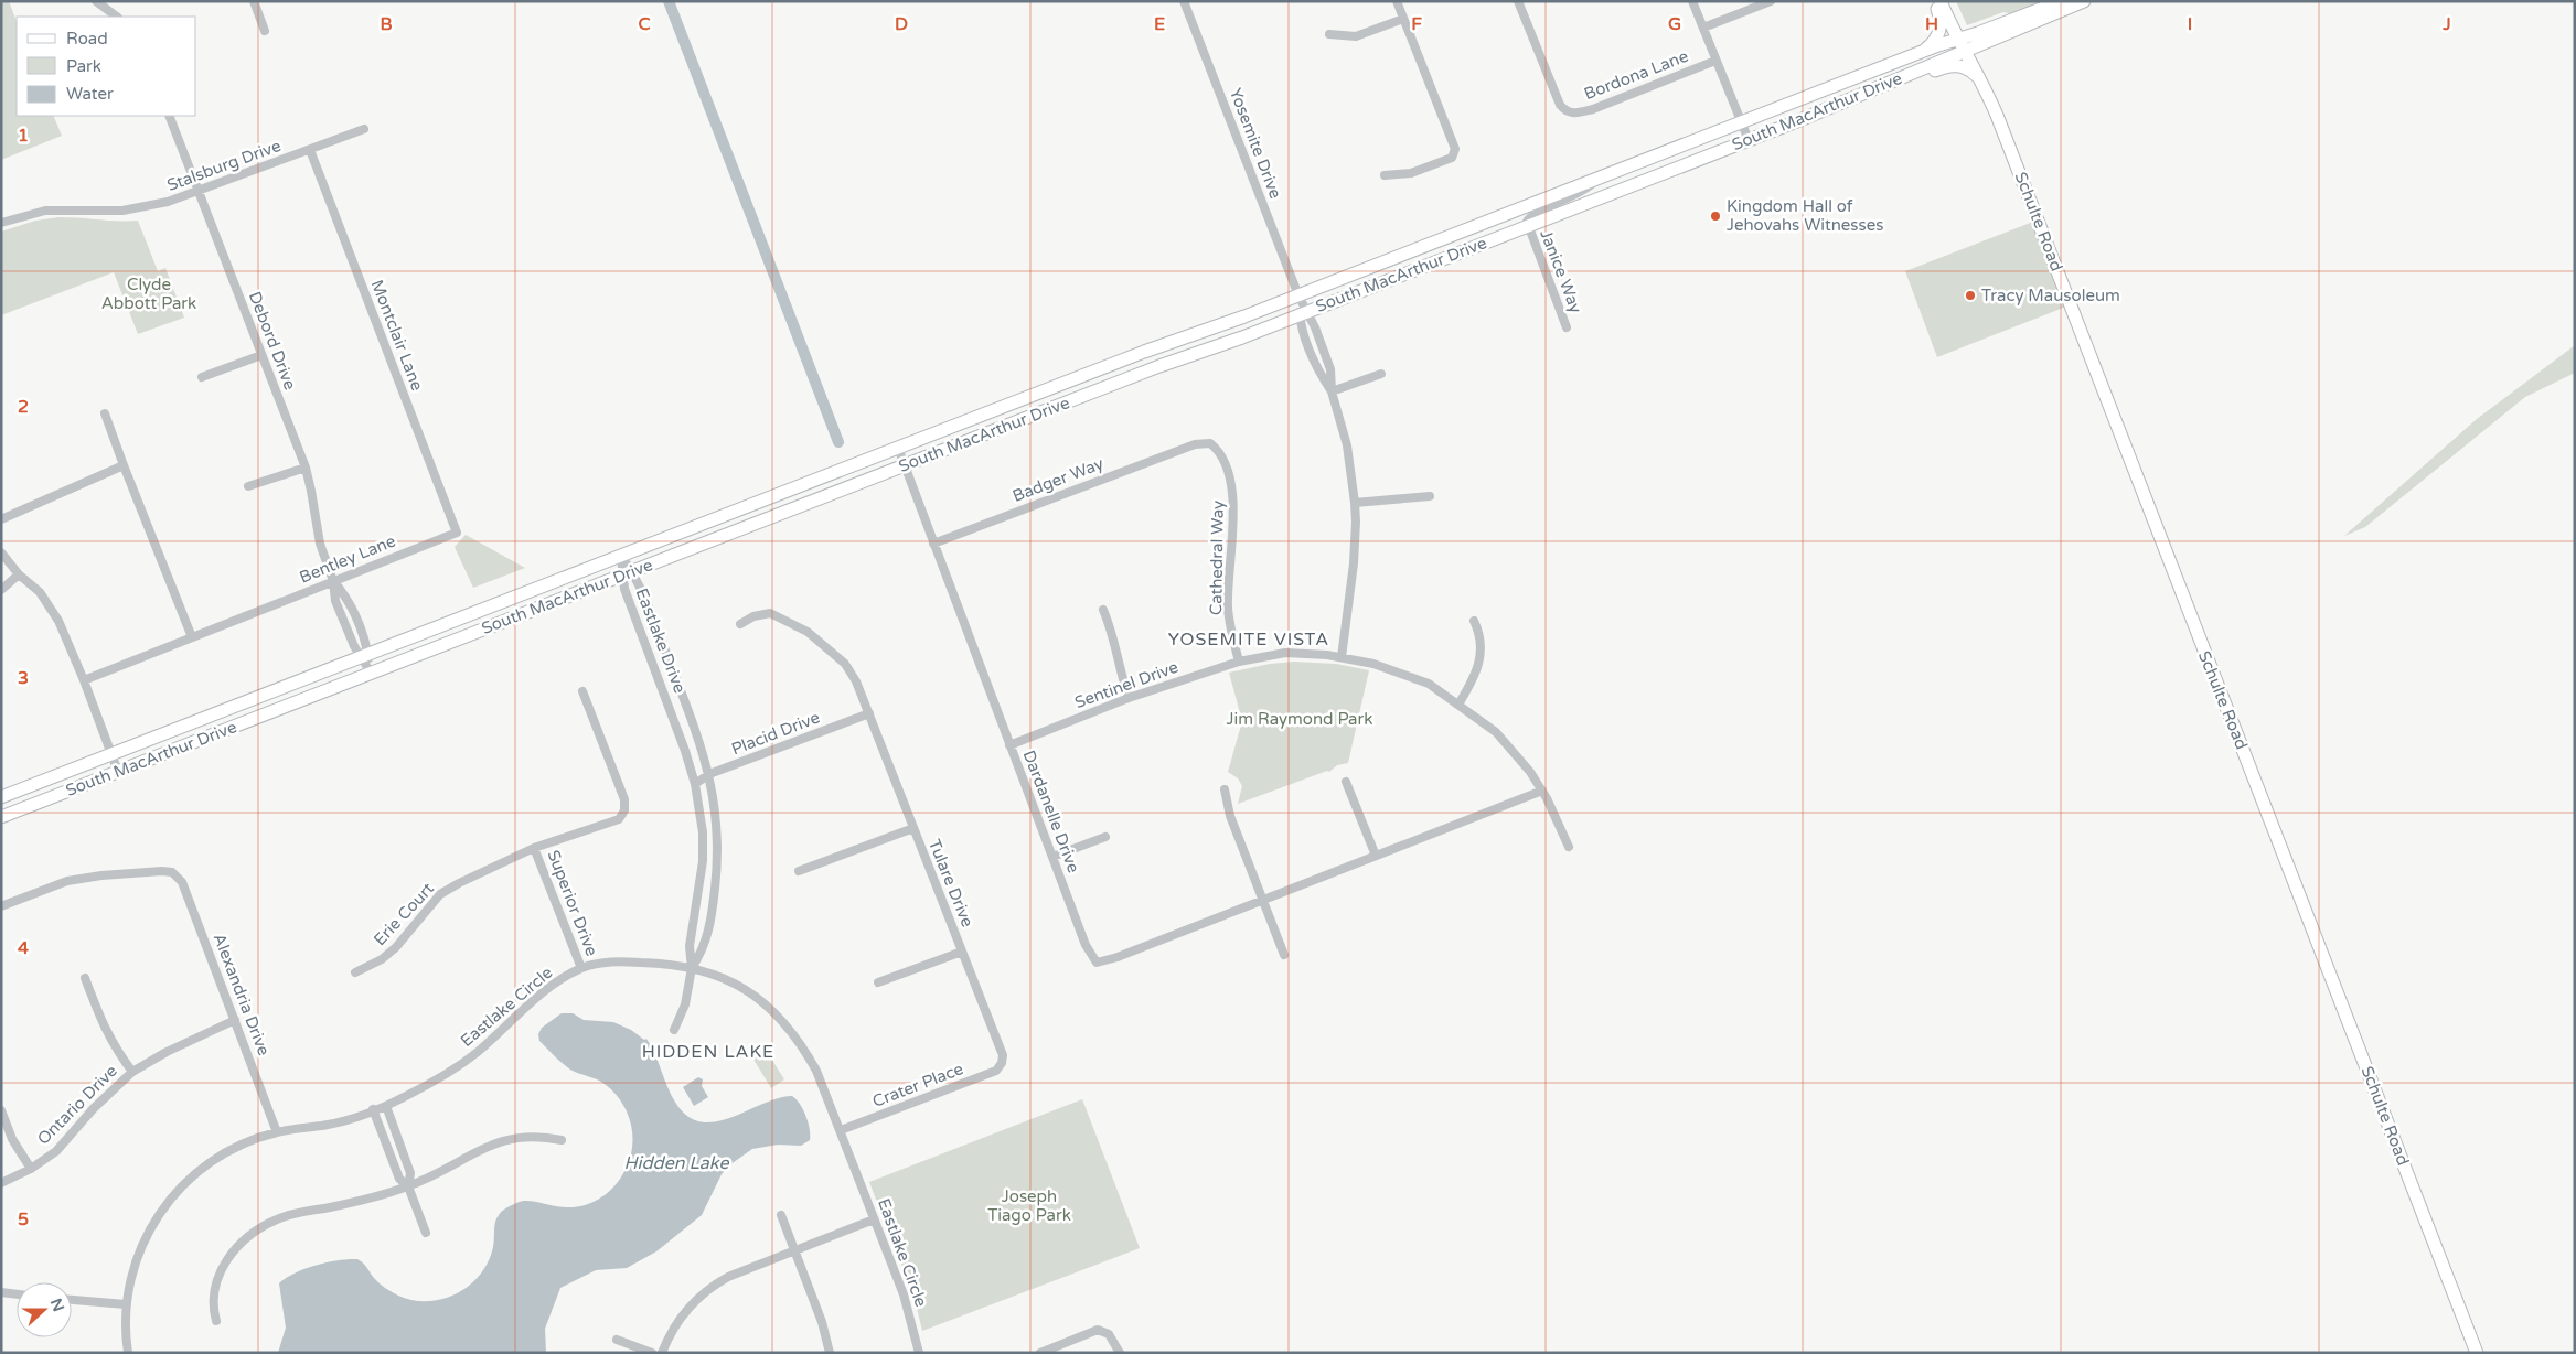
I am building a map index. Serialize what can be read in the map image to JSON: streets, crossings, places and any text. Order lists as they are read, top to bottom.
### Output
{
  "streets": {
    "main road": ["South MacArthur Drive", "Schulte Road"],
    "street": [
      "Bordona Lane",
      "Yosemite Drive",
      "Stalsburg Drive",
      "Janice Way",
      "Montclair Lane",
      "Debord Drive",
      "Badger Way",
      "Cathedral Way",
      "Bentley Lane",
      "Eastlake Drive",
      "Sentinel Drive",
      "Placid Drive",
      "Dardanelle Drive",
      "Tulare Drive",
      "Superior Drive",
      "Erie Court",
      "Alexandria Drive",
      "Eastlake Circle",
      "Crater Place",
      "Ontario Drive"
    ]
  },
  "crossings": [
    ["South MacArthur Drive", "Yosemite Drive"],
    ["South MacArthur Drive", "Schulte Road"],
    ["South MacArthur Drive", "Janice Way"],
    ["South MacArthur Drive", "Debord Drive"],
    ["South MacArthur Drive", "Eastlake Drive"],
    ["South MacArthur Drive", "Dardanelle Drive"],
    ["Yosemite Drive", "Sentinel Drive"],
    ["Stalsburg Drive", "Montclair Lane"],
    ["Stalsburg Drive", "Debord Drive"],
    ["Montclair Lane", "Bentley Lane"],
    ["Debord Drive", "Bentley Lane"],
    ["Badger Way", "Cathedral Way"],
    ["Badger Way", "Dardanelle Drive"],
    ["Cathedral Way", "Sentinel Drive"],
    ["Eastlake Drive", "Placid Drive"],
    ["Eastlake Drive", "Eastlake Circle"],
    ["Sentinel Drive", "Dardanelle Drive"],
    ["Placid Drive", "Tulare Drive"],
    ["Tulare Drive", "Crater Place"],
    ["Superior Drive", "Erie Court"],
    ["Superior Drive", "Eastlake Circle"],
    ["Alexandria Drive", "Eastlake Circle"],
    ["Alexandria Drive", "Ontario Drive"],
    ["Eastlake Circle", "Crater Place"]
  ],
  "districts": ["YOSEMITE VISTA", "HIDDEN LAKE"],
  "water": ["Hidden Lake"],
  "parks": ["Clyde Abbott Park", "Jim Raymond Park", "Joseph Tiago Park"],
  "places": ["Kingdom Hall of Jehovahs Witnesses", "Tracy Mausoleum"],
  "legend": ["Road", "Park", "Water"],
  "north": "right",
  "grid": {
    "columns": [
      "B",
      "C",
      "D",
      "E",
      "F",
      "G",
      "H",
      "I",
      "J"
    ],
    "rows": [
      "1",
      "2",
      "3",
      "4",
      "5"
    ]
  }
}
